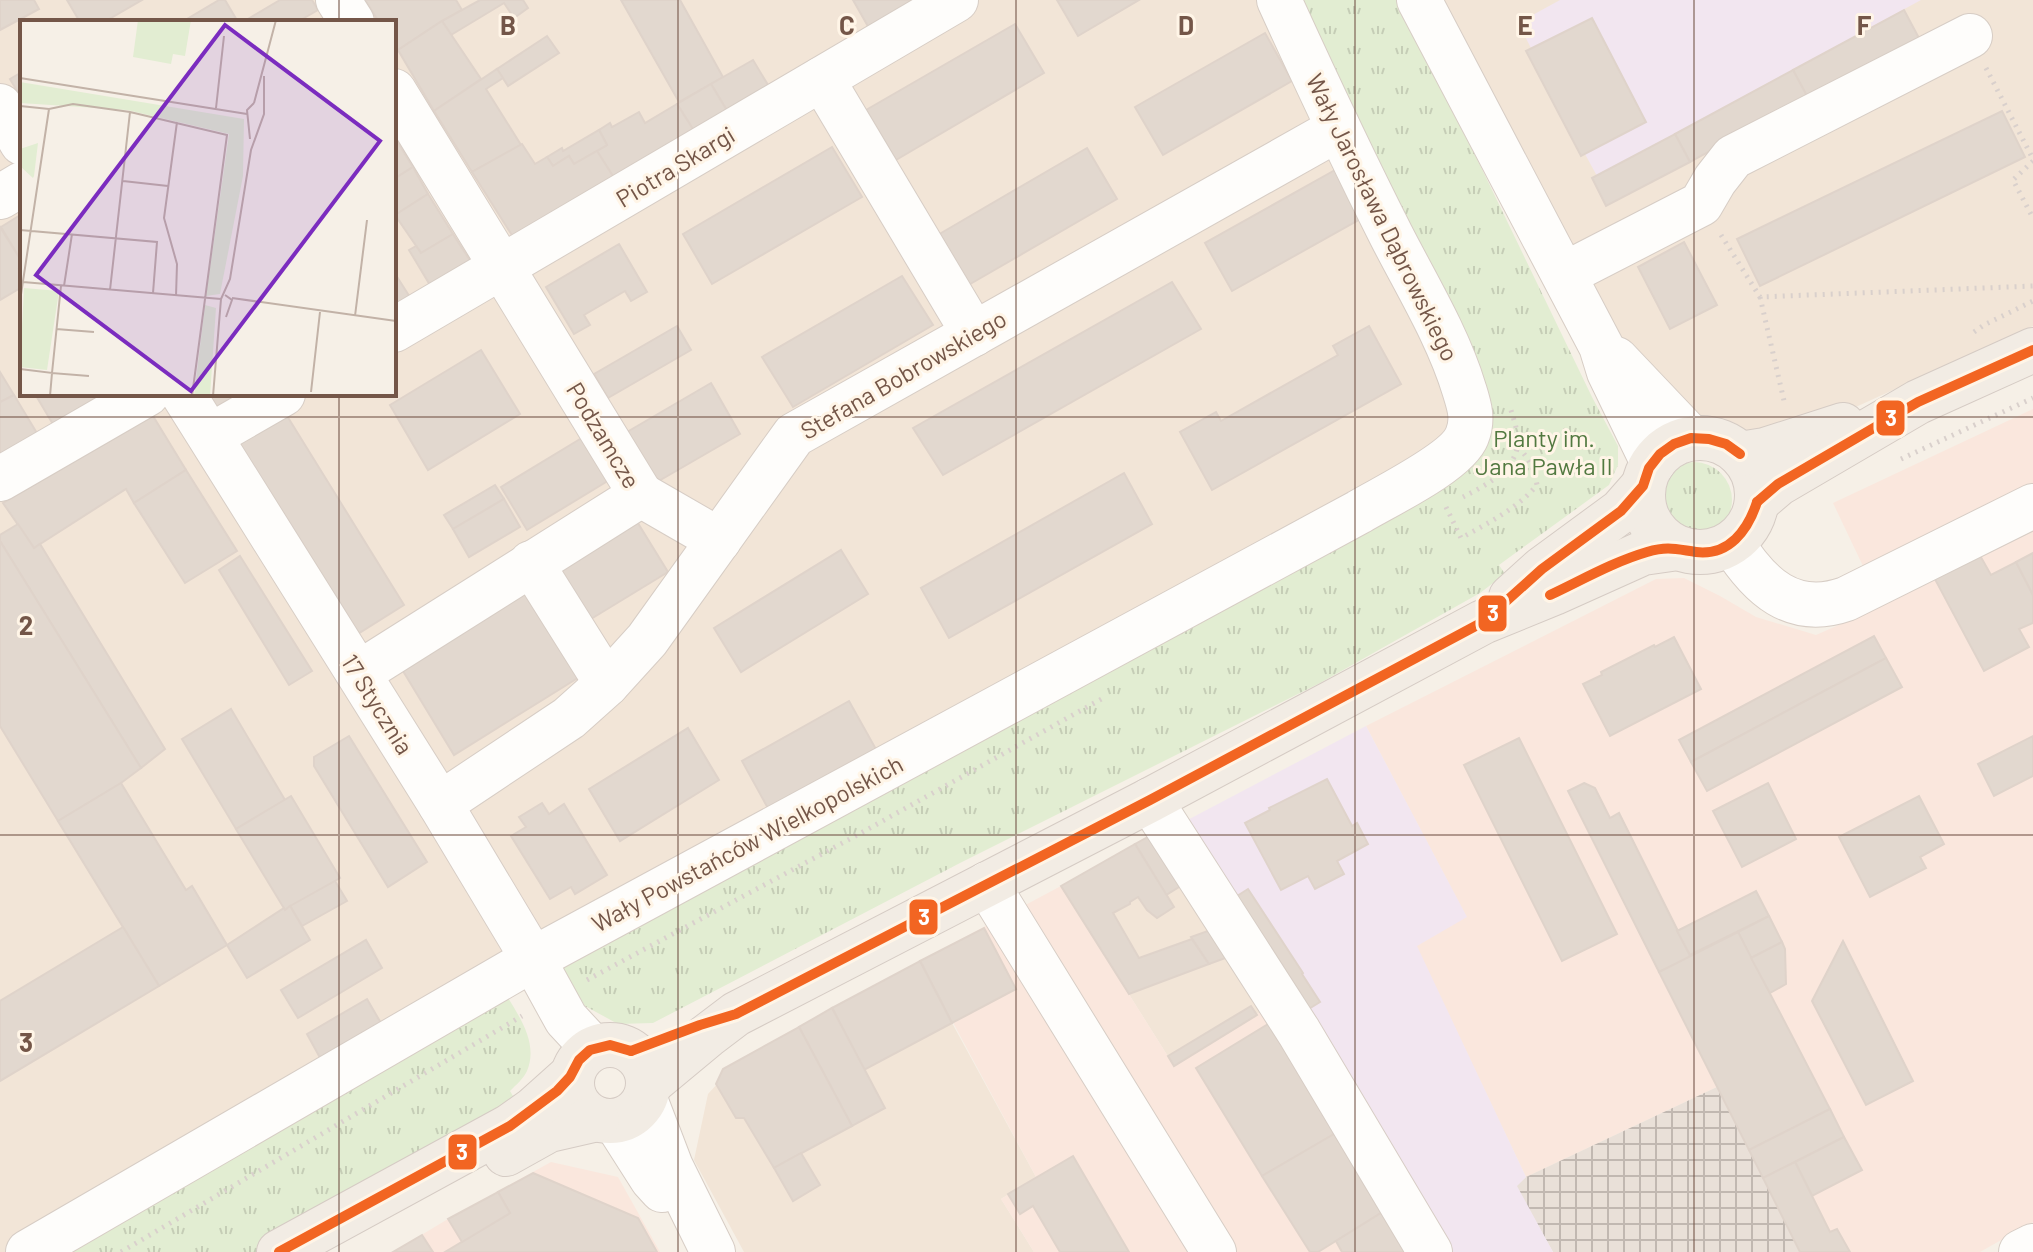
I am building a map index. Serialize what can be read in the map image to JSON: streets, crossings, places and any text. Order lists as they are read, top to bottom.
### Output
{
  "streets": {
    "street": [
      "Piotra Skargi",
      "Wały Jarosława Dąbrowskiego",
      "Stefana Bobrowskiego",
      "Podzamcze",
      "17 Stycznia",
      "Wały Powstańców Wielkopolskich"
    ]
  },
  "crossings": [
    ["Piotra Skargi", "Podzamcze"],
    ["Wały Jarosława Dąbrowskiego", "Stefana Bobrowskiego"],
    ["Wały Jarosława Dąbrowskiego", "Wały Powstańców Wielkopolskich"],
    ["Stefana Bobrowskiego", "17 Stycznia"],
    ["Podzamcze", "17 Stycznia"],
    ["17 Stycznia", "Wały Powstańców Wielkopolskich"]
  ],
  "parks": ["Planty im. Jana Pawła II"],
  "lines": ["transit line 3"],
  "grid": {
    "columns": [
      "B",
      "C",
      "D",
      "E",
      "F"
    ],
    "rows": ["2", "3"]
  }
}
